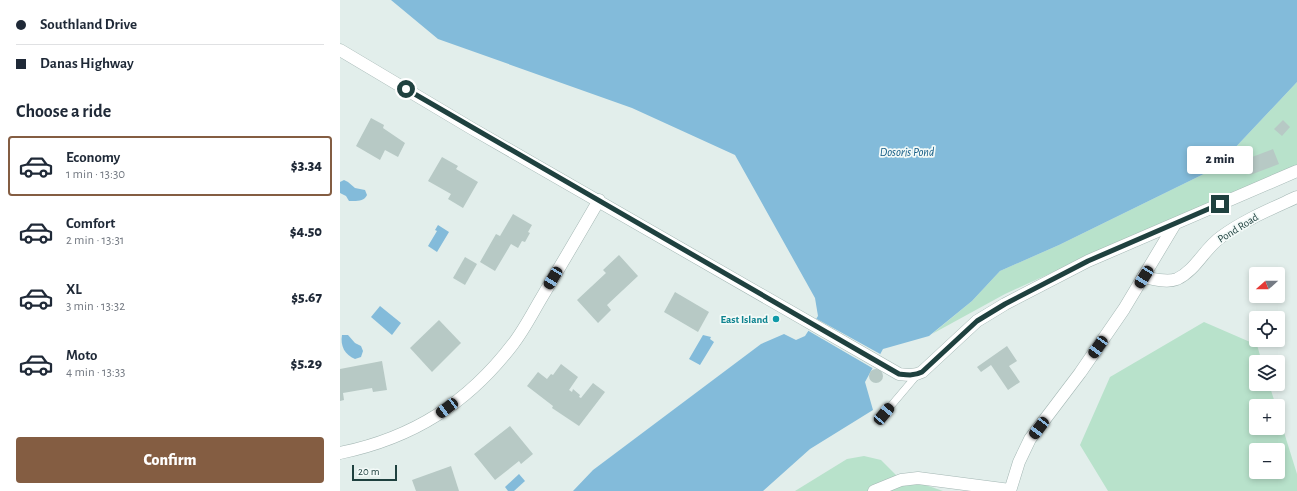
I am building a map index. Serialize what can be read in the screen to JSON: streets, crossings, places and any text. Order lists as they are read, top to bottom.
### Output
{
  "streets": {
    "street": ["Pond Road"]
  },
  "water": ["Dosoris Pond"],
  "places": ["East Island"],
  "scale_bar": "20 m",
  "north": "left",
  "page": {
    "banner": ["Southland Drive", "Danas Highway"],
    "heading": "Choose a ride",
    "list": [
      {
        "name": "Economy",
        "note": "1 min · 13:30",
        "value": "$3.34"
      },
      {
        "name": "Comfort",
        "note": "2 min · 13:31",
        "value": "$4.50"
      },
      {
        "name": "XL",
        "note": "3 min · 13:32",
        "value": "$5.67"
      },
      {
        "name": "Moto",
        "note": "4 min · 13:33",
        "value": "$5.29"
      }
    ],
    "bubble": "2 min",
    "map_buttons": ["+", "−"],
    "buttons": "Confirm",
    "scale": "20 m"
  }
}
